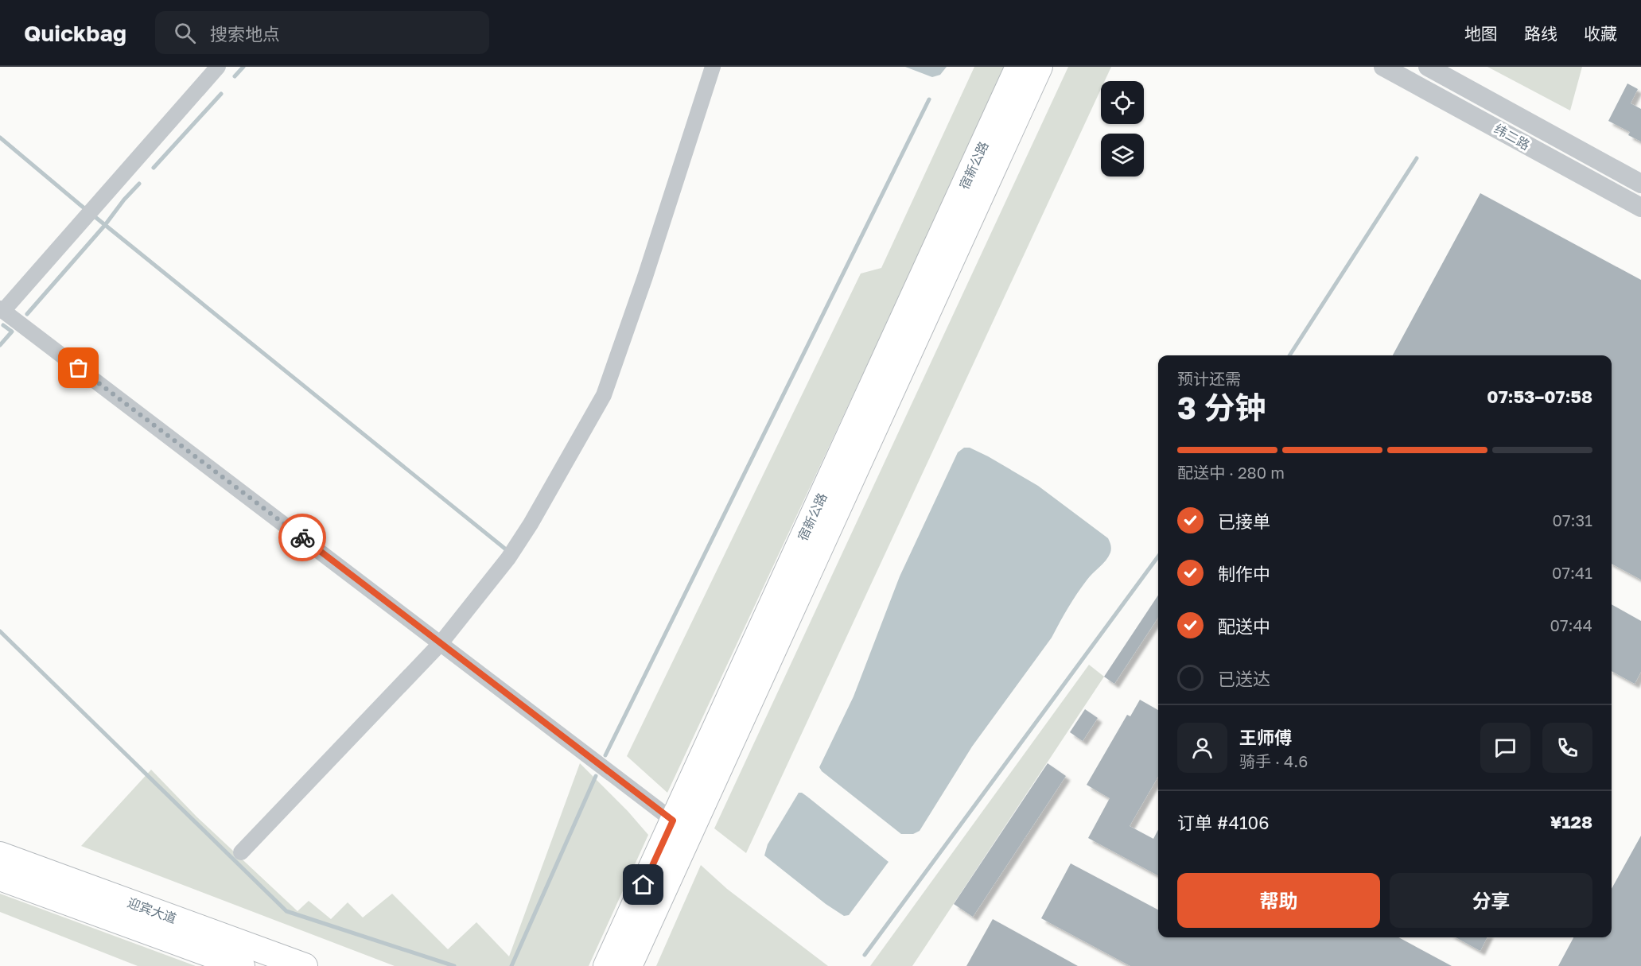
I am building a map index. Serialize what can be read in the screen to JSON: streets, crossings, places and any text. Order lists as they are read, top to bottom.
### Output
{
  "streets": {
    "highway": ["宿新公路", "迎宾大道"],
    "street": ["纬二路"]
  },
  "page": {
    "header": "Quickbag",
    "search": "搜索地点",
    "nav": ["地图", "路线", "收藏"],
    "heading": ["3 分钟", "预计还需", "07:53–07:58"],
    "panel": [
      "王师傅",
      "骑手 · 4.6",
      "订单 #4106",
      "¥128"
    ],
    "bar": "配送中 · 280 m",
    "list": [
      ["已接单", "07:31"],
      ["制作中", "07:41"],
      ["配送中", "07:44"],
      "已送达"
    ],
    "buttons": ["帮助", "分享"]
  }
}
